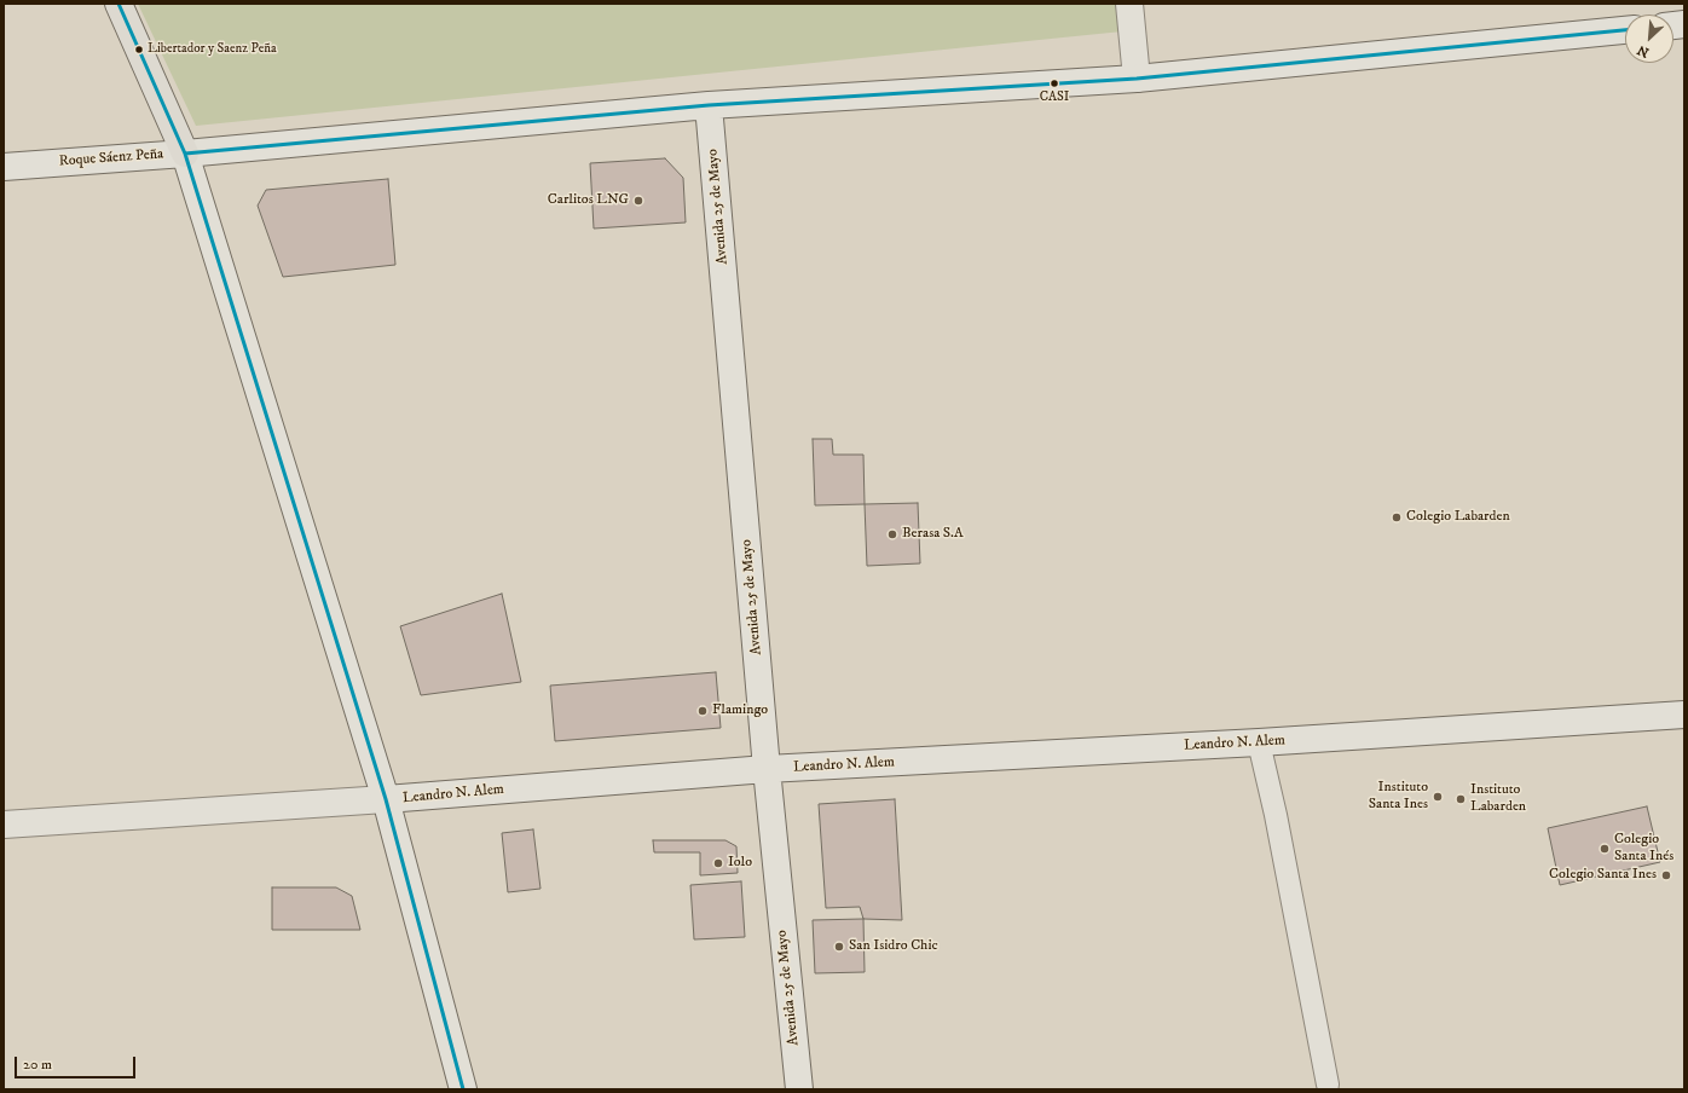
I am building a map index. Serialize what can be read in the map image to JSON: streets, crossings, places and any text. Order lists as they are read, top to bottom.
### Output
{
  "streets": {
    "main road": ["Roque Sáenz Peña", "Avenida 25 de Mayo", "Leandro N. Alem"]
  },
  "crossings": [
    ["Roque Sáenz Peña", "Avenida 25 de Mayo"],
    ["Avenida 25 de Mayo", "Leandro N. Alem"]
  ],
  "places": [
    "Libertador y Saenz Peña",
    "CASI",
    "Carlitos LNG",
    "Colegio Labarden",
    "Berasa S.A",
    "Flamingo",
    "Instituto Santa Ines",
    "Instituto Labarden",
    "Colegio Santa Inés",
    "Iolo",
    "Colegio Santa Ines",
    "San Isidro Chic"
  ],
  "scale_bar": "20 m",
  "north": "bottom left"
}
